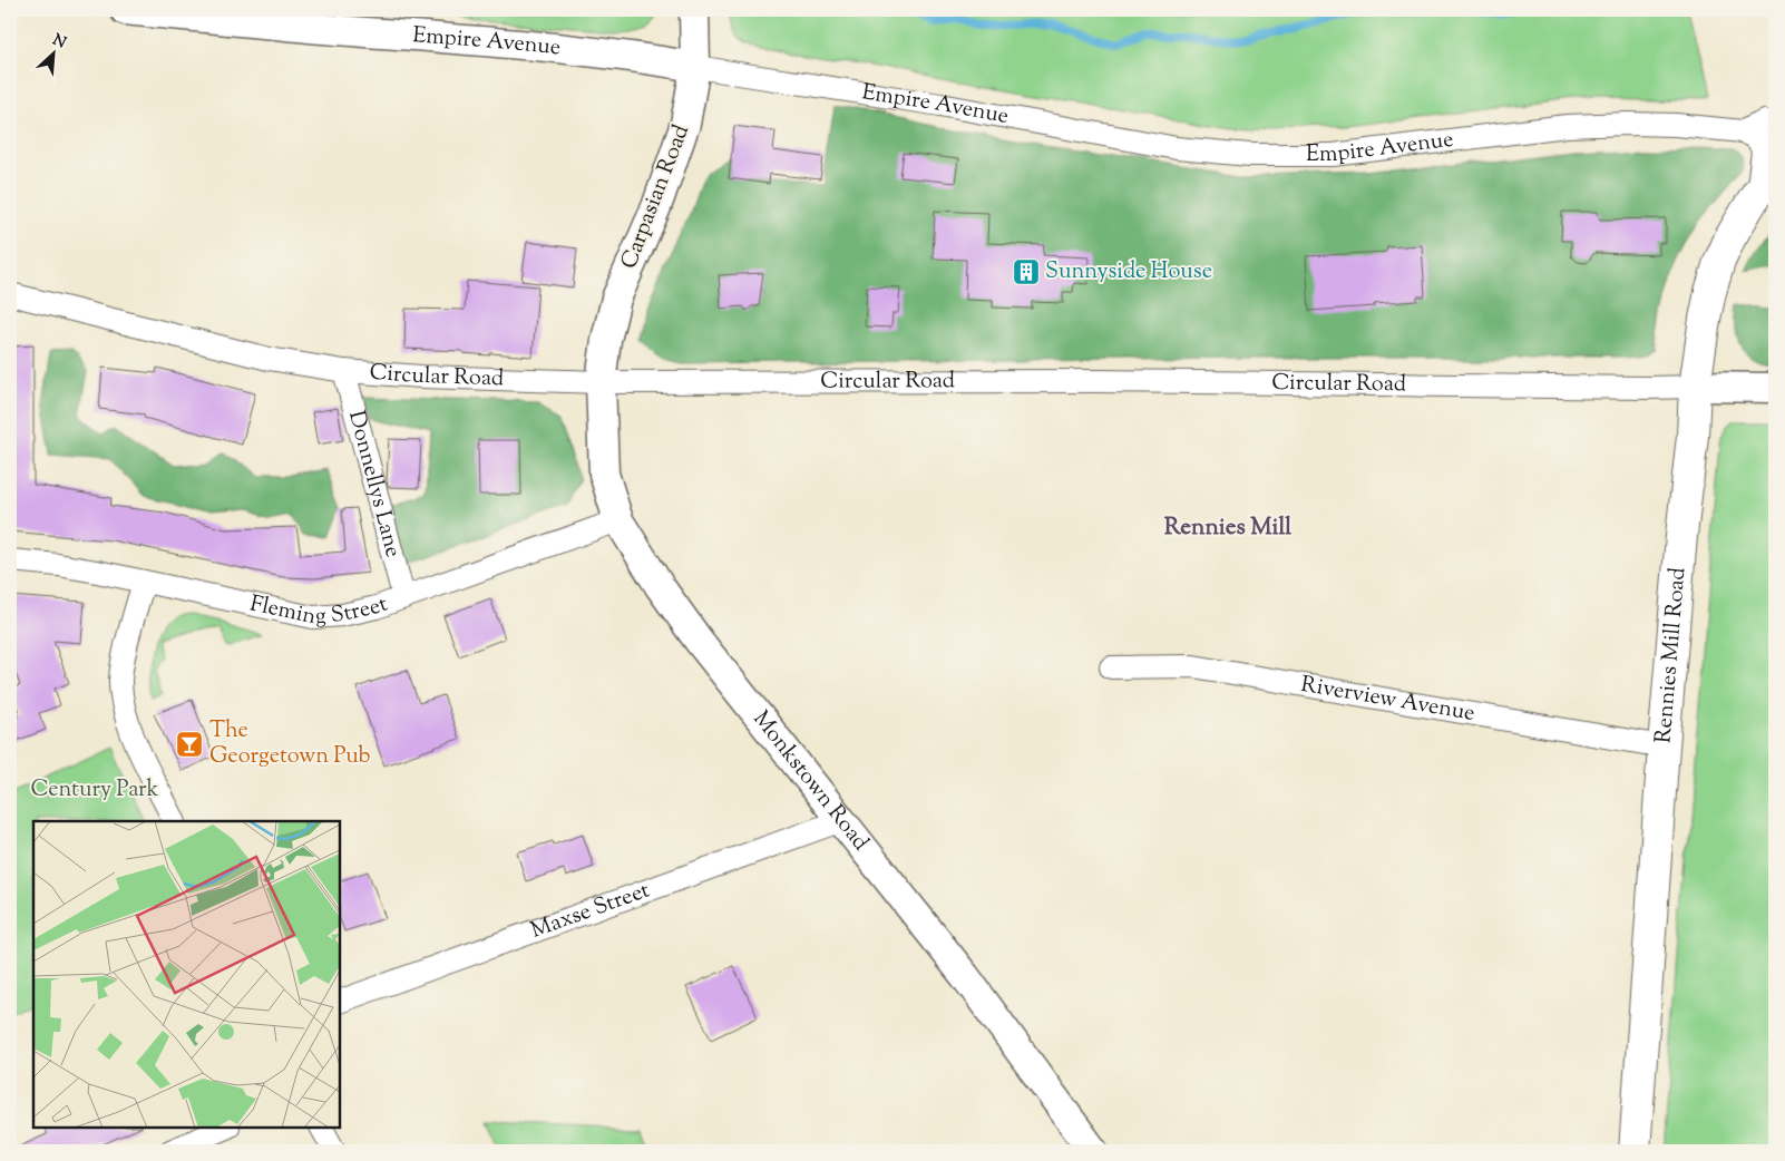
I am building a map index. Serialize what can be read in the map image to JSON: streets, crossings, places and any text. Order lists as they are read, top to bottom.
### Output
{
  "streets": {
    "main road": ["Rennies Mill Road"],
    "street": [
      "Empire Avenue",
      "Carpasian Road",
      "Circular Road",
      "Donnellys Lane",
      "Fleming Street",
      "Riverview Avenue",
      "Monkstown Road",
      "Maxse Street"
    ]
  },
  "crossings": [
    ["Empire Avenue", "Carpasian Road"],
    ["Carpasian Road", "Circular Road"],
    ["Carpasian Road", "Monkstown Road"],
    ["Circular Road", "Donnellys Lane"],
    ["Circular Road", "Rennies Mill Road"],
    ["Circular Road", "Monkstown Road"],
    ["Donnellys Lane", "Fleming Street"],
    ["Fleming Street", "Monkstown Road"],
    ["Rennies Mill Road", "Riverview Avenue"],
    ["Monkstown Road", "Maxse Street"]
  ],
  "districts": ["Rennies Mill"],
  "parks": ["Century Park"],
  "places": {
    "building": ["Sunnyside House"],
    "bar": ["The Georgetown Pub"]
  },
  "north": "top right"
}
